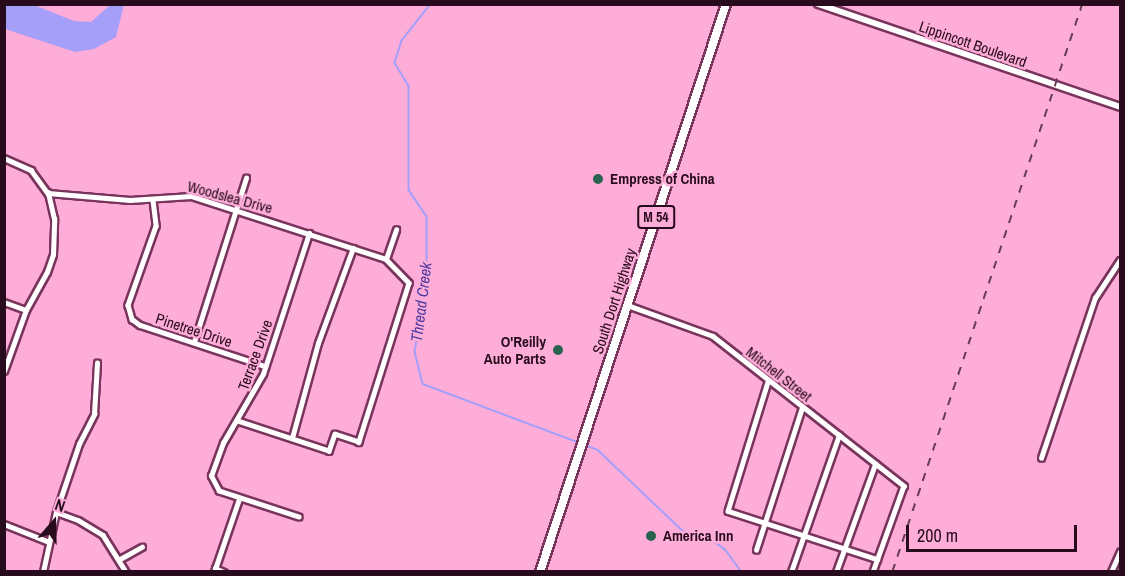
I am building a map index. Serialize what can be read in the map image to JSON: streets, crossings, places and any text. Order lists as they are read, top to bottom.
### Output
{
  "streets": {
    "main road": ["M 54", "South Dort Highway"],
    "street": [
      "Lippincott Boulevard",
      "Woodslea Drive",
      "Pinetree Drive",
      "Terrace Drive",
      "Mitchell Street"
    ]
  },
  "crossings": [
    ["Woodslea Drive", "Pinetree Drive"],
    ["Woodslea Drive", "Terrace Drive"],
    ["South Dort Highway", "Mitchell Street"],
    ["Pinetree Drive", "Terrace Drive"]
  ],
  "water": ["Thread Creek"],
  "places": ["Empress of China", "O'Reilly Auto Parts", "America Inn"],
  "scale_bar": "200 m",
  "north": "top"
}
